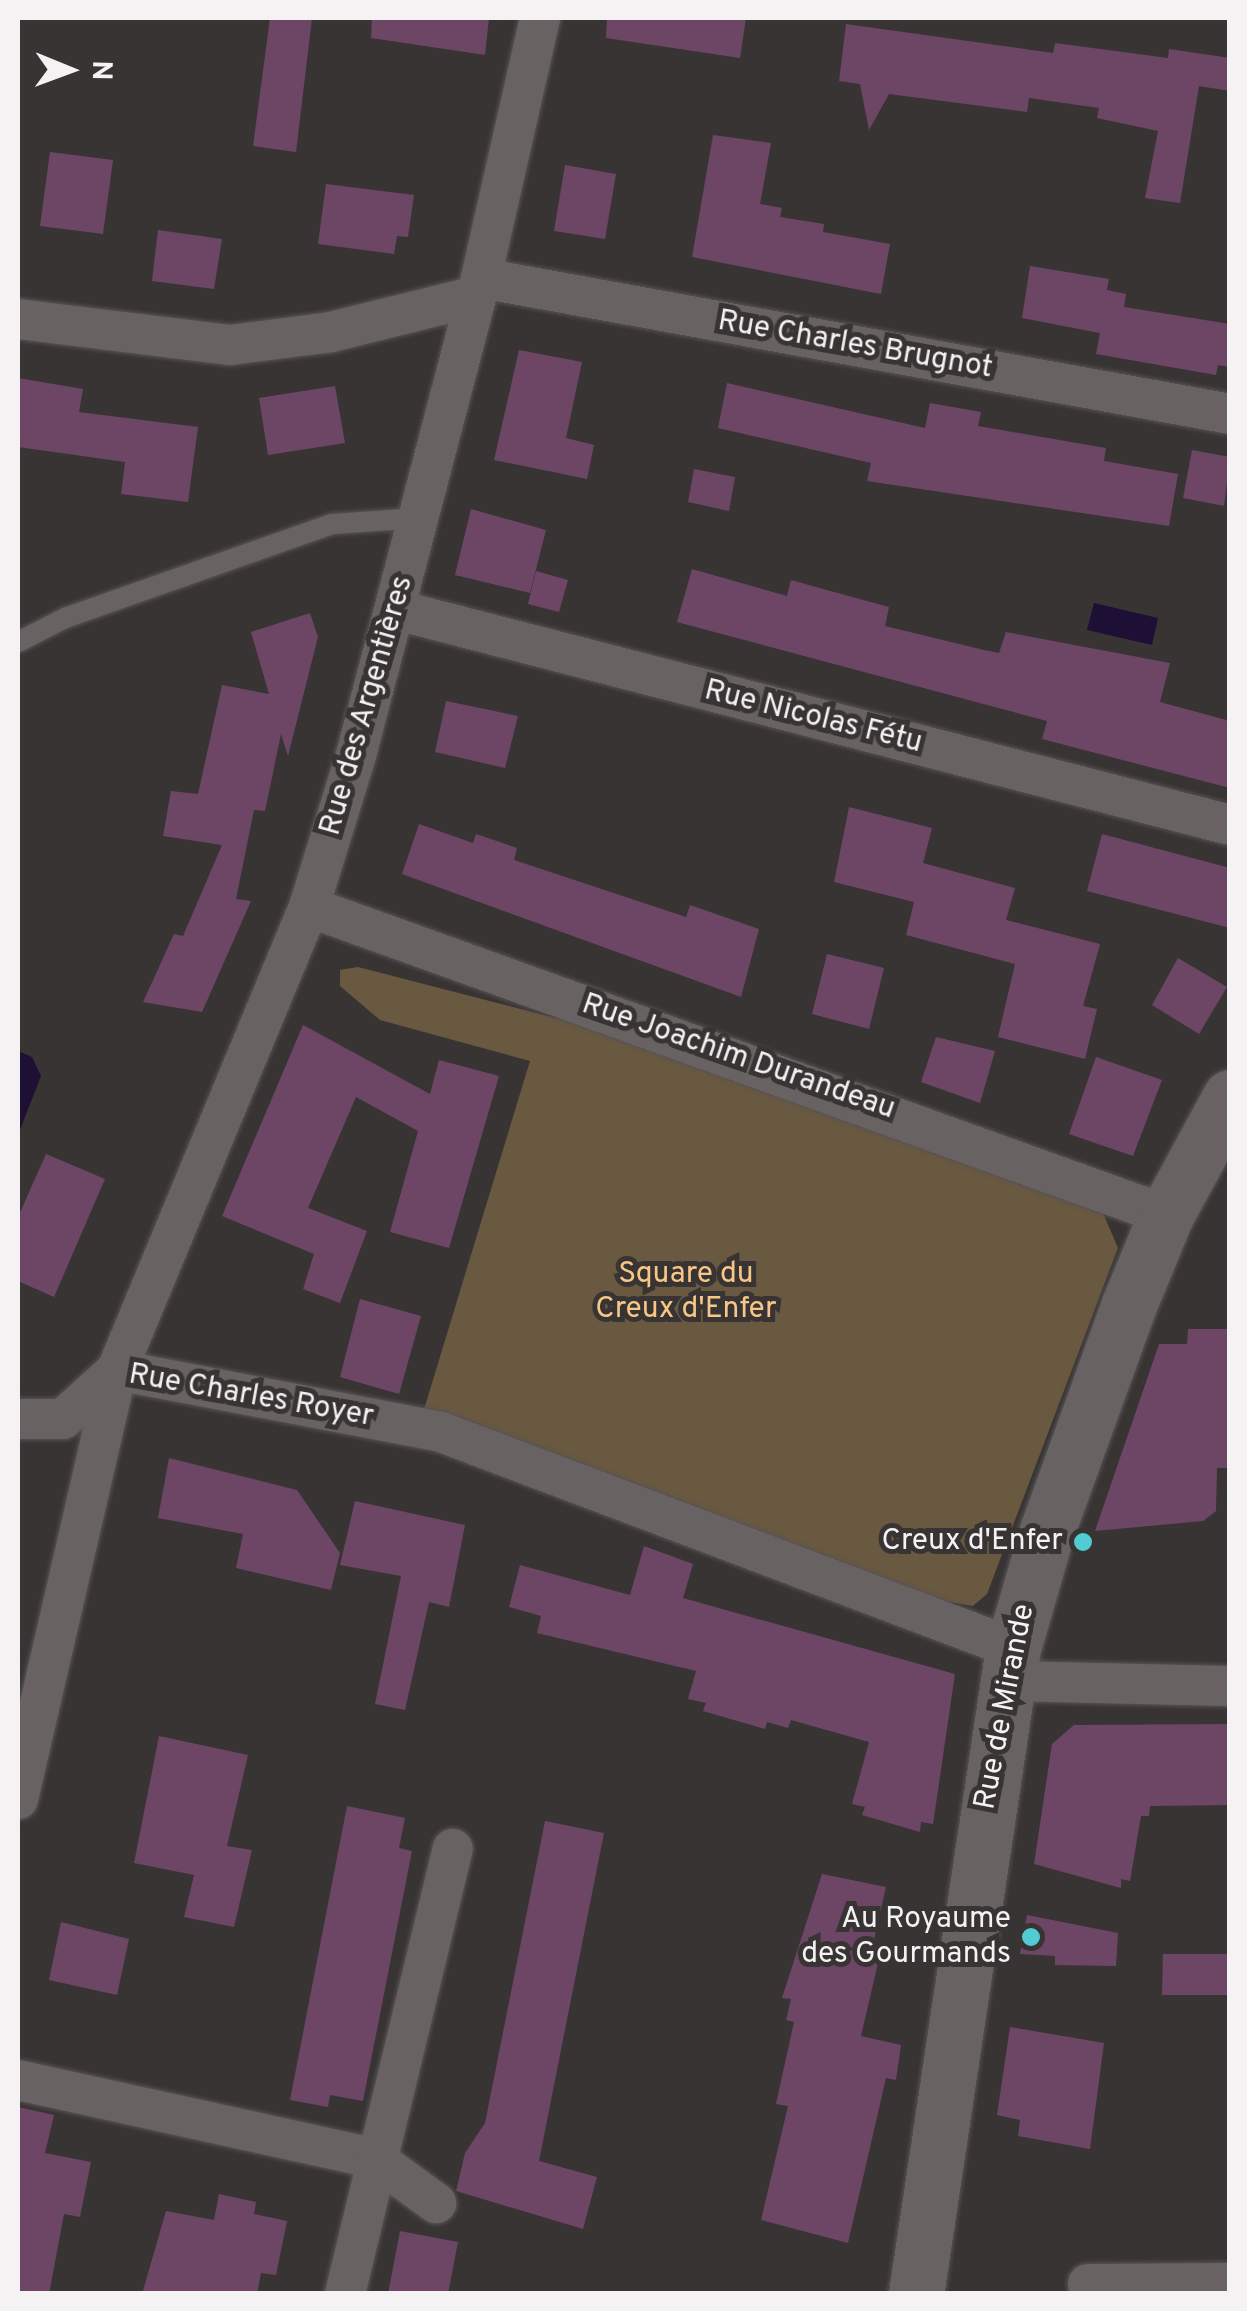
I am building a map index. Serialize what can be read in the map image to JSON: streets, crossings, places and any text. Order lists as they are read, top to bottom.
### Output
{
  "streets": {
    "main road": ["Rue de Mirande"],
    "street": [
      "Rue Charles Brugnot",
      "Rue des Argentières",
      "Rue Nicolas Fétu",
      "Rue Joachim Durandeau",
      "Rue Charles Royer"
    ]
  },
  "crossings": [
    ["Rue Charles Brugnot", "Rue des Argentières"],
    ["Rue des Argentières", "Rue Nicolas Fétu"],
    ["Rue des Argentières", "Rue Joachim Durandeau"],
    ["Rue des Argentières", "Rue Charles Royer"],
    ["Rue Joachim Durandeau", "Rue de Mirande"],
    ["Rue Charles Royer", "Rue de Mirande"]
  ],
  "parks": ["Square du Creux d'Enfer"],
  "places": ["Creux d'Enfer", "Au Royaume des Gourmands"],
  "north": "right"
}
